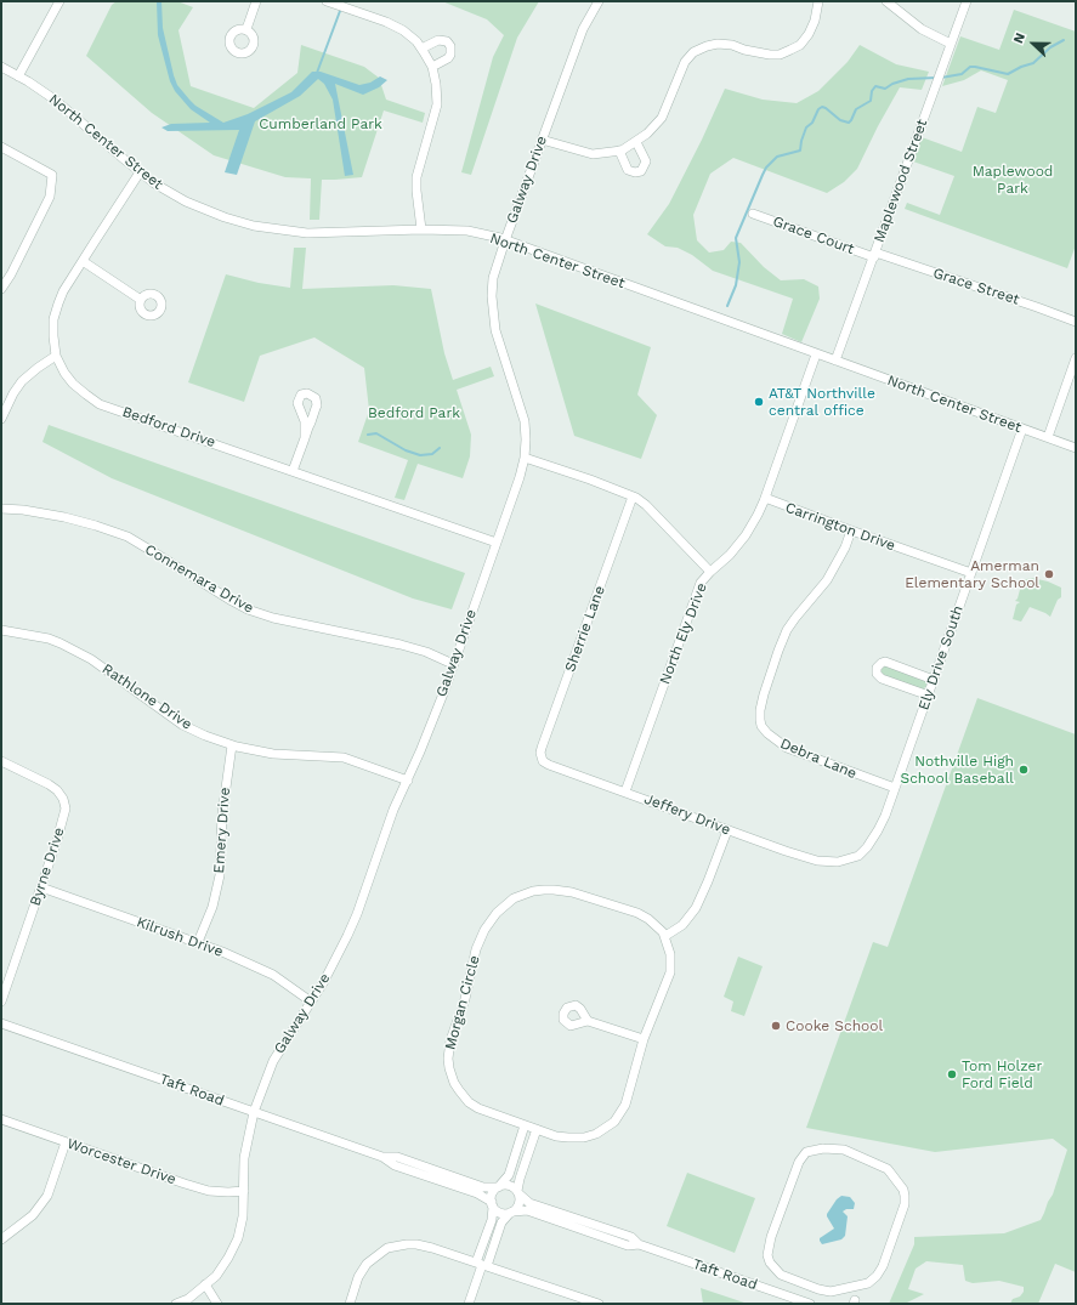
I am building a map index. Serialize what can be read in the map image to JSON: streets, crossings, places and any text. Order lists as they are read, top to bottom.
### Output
{
  "streets": {
    "street": [
      "North Center Street",
      "Galway Drive",
      "Maplewood Street",
      "Grace Court",
      "Grace Street",
      "Bedford Drive",
      "Carrington Drive",
      "Connemara Drive",
      "Sherrie Lane",
      "North Ely Drive",
      "Ely Drive South",
      "Rathlone Drive",
      "Debra Lane",
      "Jeffery Drive",
      "Emery Drive",
      "Byrne Drive",
      "Kilrush Drive",
      "Morgan Circle",
      "Taft Road",
      "Worcester Drive"
    ]
  },
  "crossings": [
    ["North Center Street", "Galway Drive"],
    ["North Center Street", "Maplewood Street"],
    ["North Center Street", "Bedford Drive"],
    ["North Center Street", "North Ely Drive"],
    ["North Center Street", "Ely Drive South"],
    ["Galway Drive", "Bedford Drive"],
    ["Galway Drive", "Connemara Drive"],
    ["Galway Drive", "Rathlone Drive"],
    ["Galway Drive", "Kilrush Drive"],
    ["Galway Drive", "Taft Road"],
    ["Galway Drive", "Worcester Drive"],
    ["Maplewood Street", "Grace Court"],
    ["Maplewood Street", "Grace Street"],
    ["Grace Court", "Grace Street"],
    ["Carrington Drive", "North Ely Drive"],
    ["Carrington Drive", "Ely Drive South"],
    ["Carrington Drive", "Debra Lane"],
    ["Sherrie Lane", "Jeffery Drive"],
    ["North Ely Drive", "Jeffery Drive"],
    ["Ely Drive South", "Debra Lane"],
    ["Ely Drive South", "Jeffery Drive"],
    ["Rathlone Drive", "Emery Drive"],
    ["Emery Drive", "Kilrush Drive"],
    ["Byrne Drive", "Kilrush Drive"]
  ],
  "parks": ["Cumberland Park", "Maplewood Park", "Bedford Park"],
  "places": [
    "AT&T Northville central office",
    "Amerman Elementary School",
    "Nothville High School Baseball",
    "Cooke School",
    "Tom Holzer Ford Field"
  ],
  "north": "left"
}
